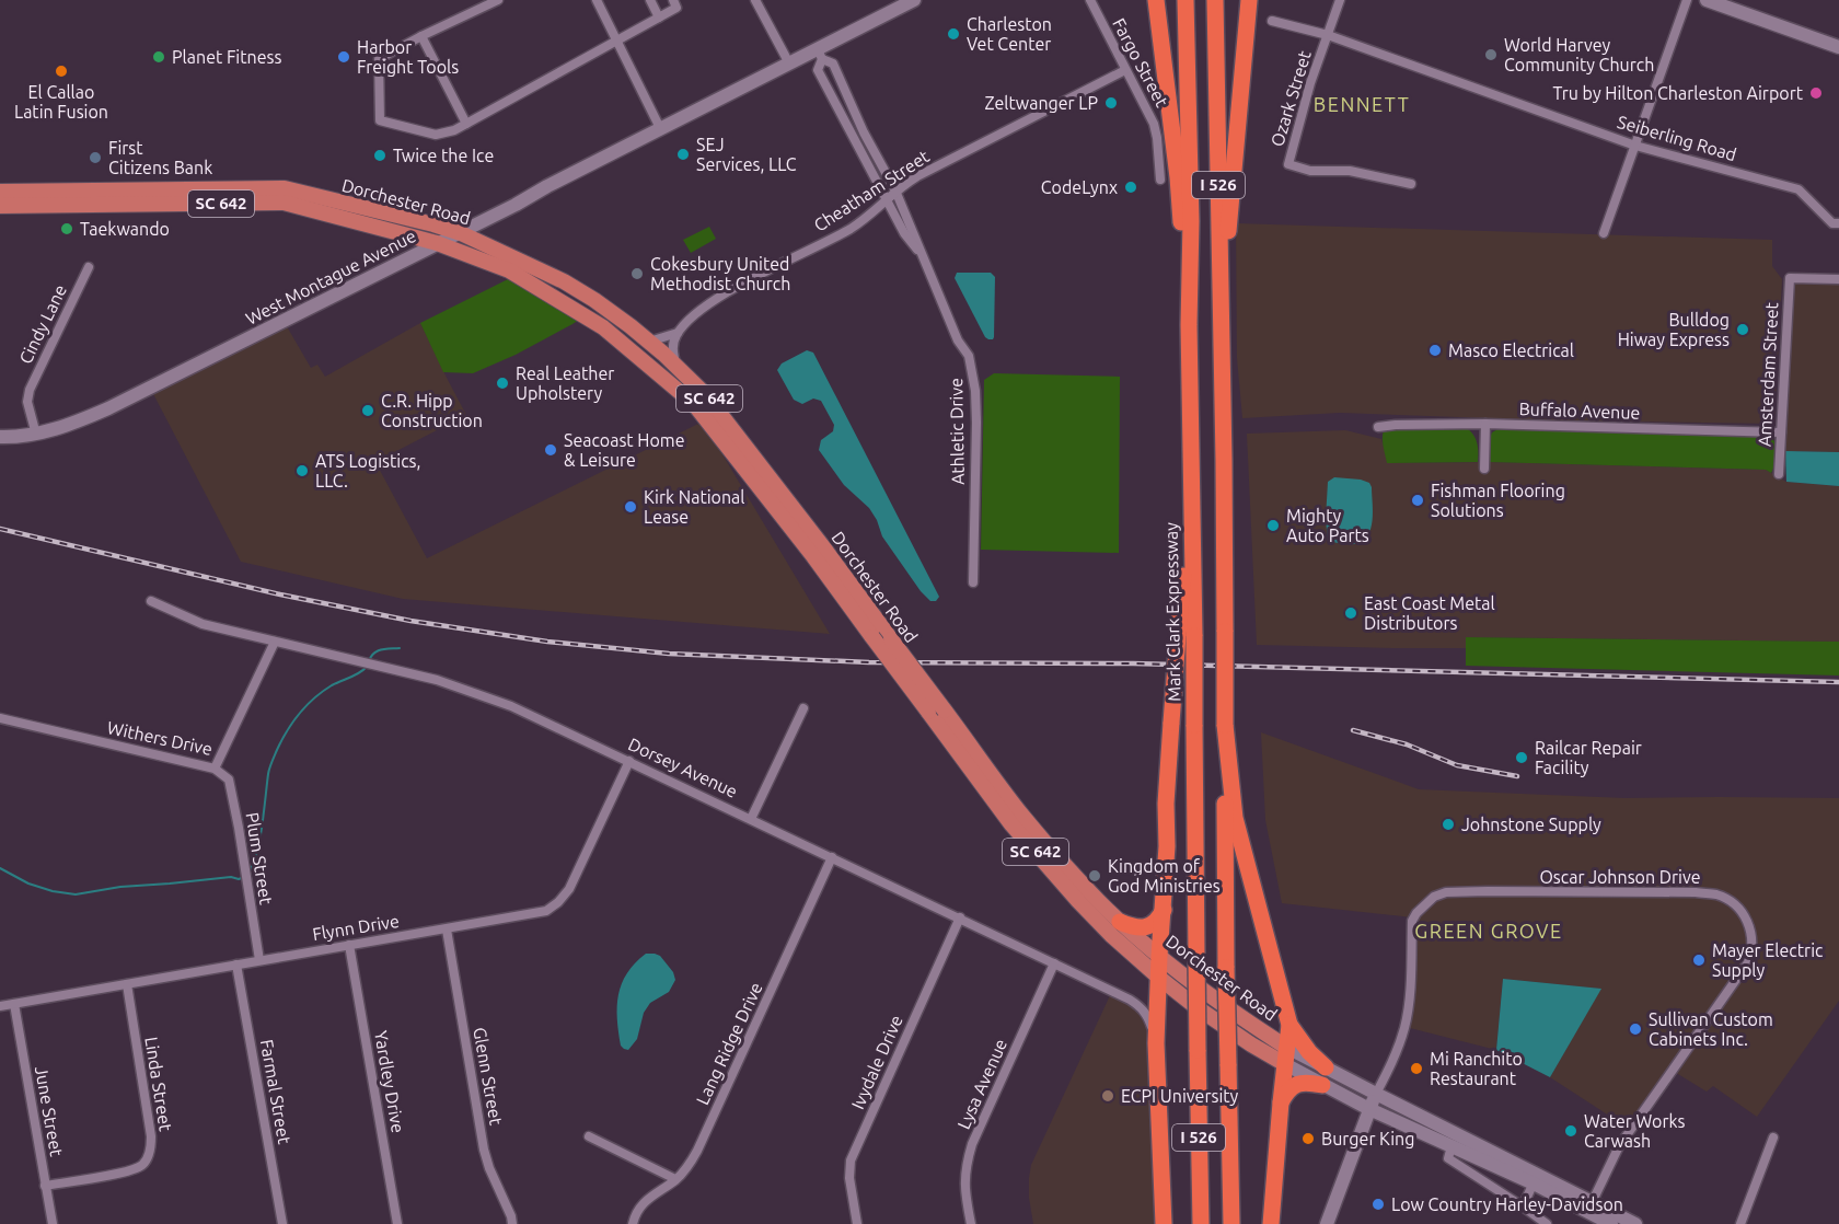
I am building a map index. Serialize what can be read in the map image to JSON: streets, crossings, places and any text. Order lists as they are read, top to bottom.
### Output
{
  "streets": {
    "highway": ["I 526", "Mark Clark Expressway"],
    "main road": ["Dorchester Road", "SC 642", "West Montague Avenue"],
    "street": [
      "Fargo Street",
      "Ozark Street",
      "Seiberling Road",
      "Cheatham Street",
      "Cindy Lane",
      "Amsterdam Street",
      "Buffalo Avenue",
      "Athletic Drive",
      "Withers Drive",
      "Dorsey Avenue",
      "Plum Street",
      "Oscar Johnson Drive",
      "Flynn Drive",
      "Lang Ridge Drive",
      "Ivydale Drive",
      "Glenn Street",
      "Yardley Drive",
      "Linda Street",
      "Lysa Avenue",
      "Farmal Street",
      "June Street"
    ]
  },
  "crossings": [
    ["Fargo Street", "Cheatham Street"],
    ["Ozark Street", "Seiberling Road"],
    ["Cheatham Street", "Dorchester Road"],
    ["Cheatham Street", "Athletic Drive"],
    ["Dorchester Road", "West Montague Avenue"],
    ["Dorchester Road", "Oscar Johnson Drive"],
    ["West Montague Avenue", "Cindy Lane"],
    ["West Montague Avenue", "Athletic Drive"],
    ["Amsterdam Street", "Buffalo Avenue"],
    ["Withers Drive", "Dorsey Avenue"],
    ["Withers Drive", "Plum Street"],
    ["Dorsey Avenue", "Flynn Drive"],
    ["Dorsey Avenue", "Lang Ridge Drive"],
    ["Dorsey Avenue", "Ivydale Drive"],
    ["Dorsey Avenue", "Lysa Avenue"],
    ["Plum Street", "Flynn Drive"],
    ["Flynn Drive", "Glenn Street"],
    ["Flynn Drive", "Yardley Drive"],
    ["Flynn Drive", "Linda Street"],
    ["Flynn Drive", "Farmal Street"],
    ["Flynn Drive", "June Street"],
    ["Linda Street", "June Street"]
  ],
  "districts": ["BENNETT", "GREEN GROVE"],
  "places": [
    "Charleston Vet Center",
    "World Harvey Community Church",
    "Planet Fitness",
    "Harbor Freight Tools",
    "El Callao Latin Fusion",
    "Tru by Hilton Charleston Airport",
    "Zeltwanger LP",
    "SEJ Services, LLC",
    "Twice the Ice",
    "First Citizens Bank",
    "CodeLynx",
    "Taekwando",
    "Cokesbury United Methodist Church",
    "Bulldog Hiway Express",
    "Masco Electrical",
    "Real Leather Upholstery",
    "C.R. Hipp Construction",
    "Seacoast Home & Leisure",
    "ATS Logistics, LLC.",
    "Fishman Flooring Solutions",
    "Kirk National Lease",
    "Mighty Auto Parts",
    "East Coast Metal Distributors",
    "Railcar Repair Facility",
    "Johnstone Supply",
    "Kingdom of God Ministries",
    "Mayer Electric Supply",
    "Sullivan Custom Cabinets Inc.",
    "Mi Ranchito Restaurant",
    "ECPI University",
    "Water Works Carwash",
    "Burger King",
    "Low Country Harley-Davidson"
  ]
}
